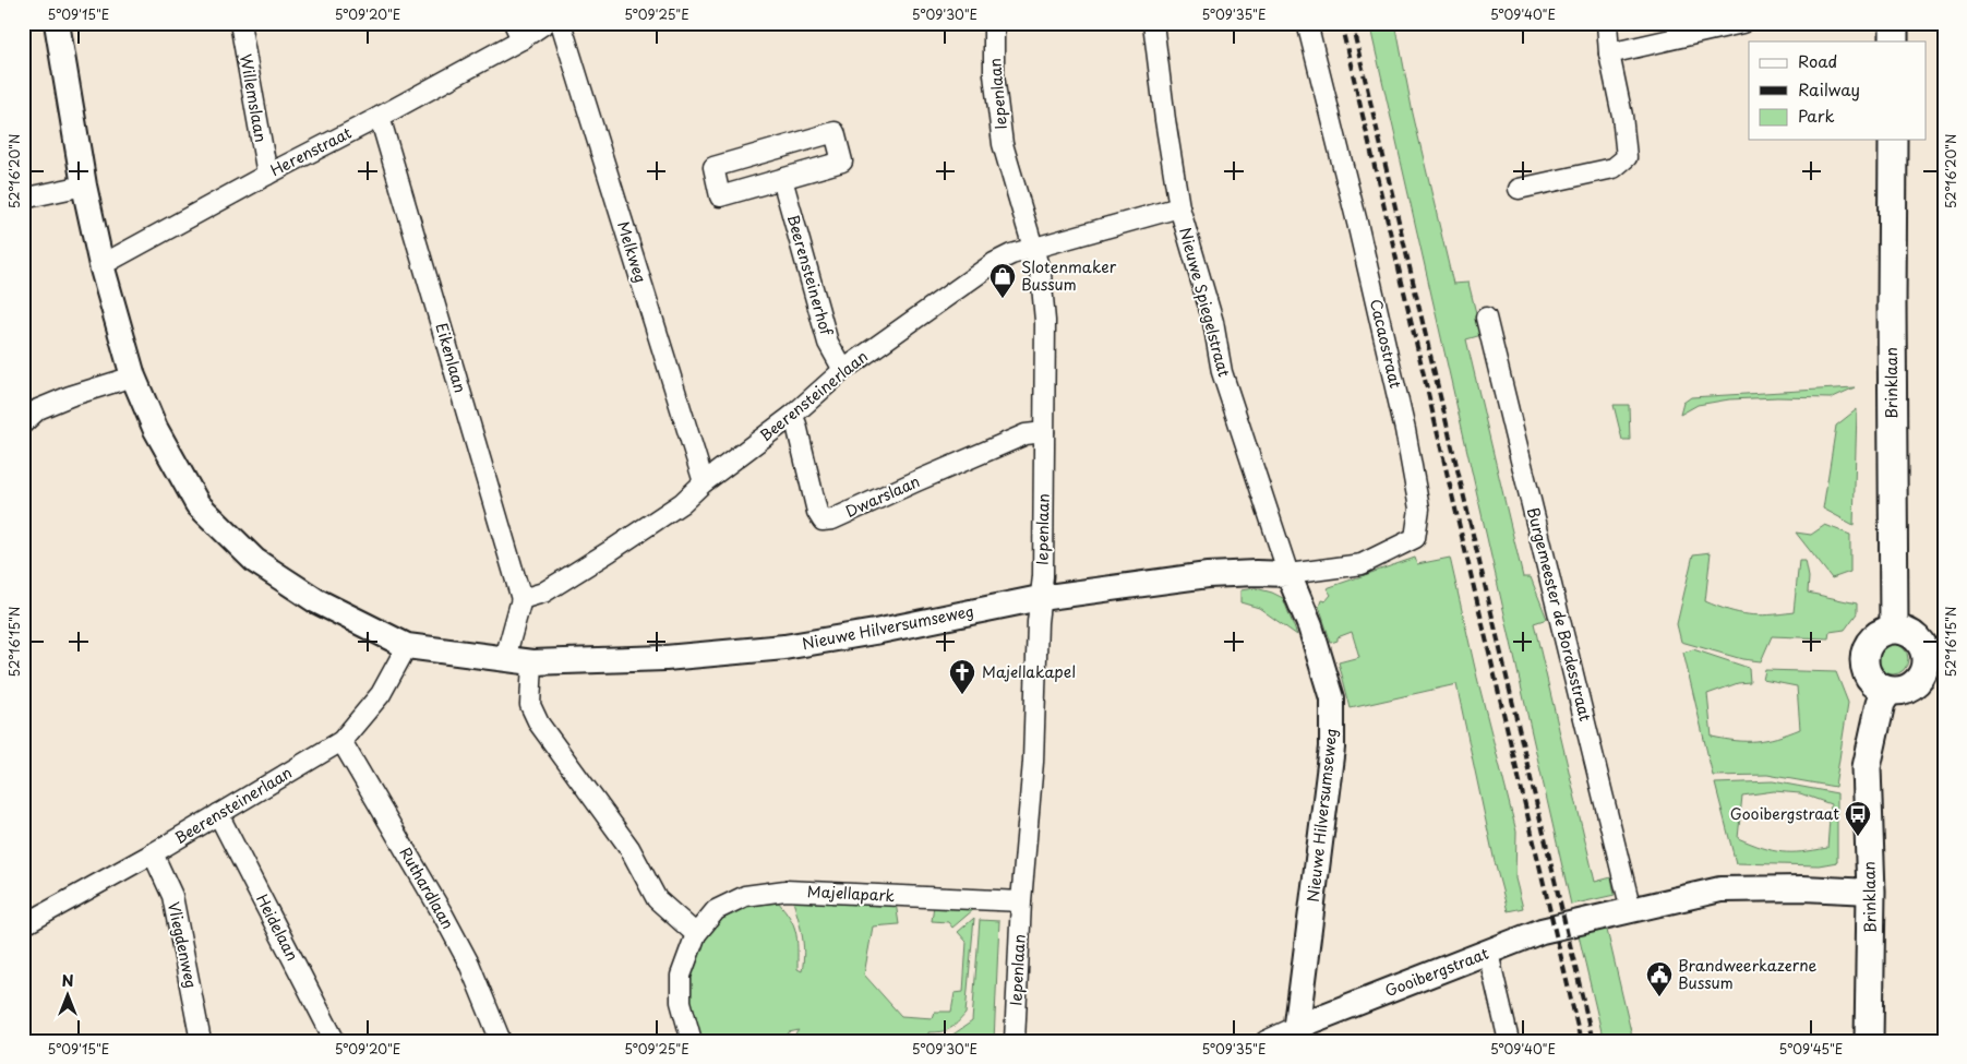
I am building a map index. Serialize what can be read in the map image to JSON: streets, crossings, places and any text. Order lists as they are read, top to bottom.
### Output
{
  "streets": {
    "main road": ["Brinklaan"],
    "street": [
      "Iepenlaan",
      "Willemslaan",
      "Herenstraat",
      "Melkweg",
      "Beerensteinerhof",
      "Nieuwe Spiegelstraat",
      "Cacaostraat",
      "Eikenlaan",
      "Beerensteinerlaan",
      "Dwarslaan",
      "Burgemeester de Bordesstraat",
      "Nieuwe Hilversumseweg",
      "Ruthardlaan",
      "Majellapark",
      "Heidelaan",
      "Vliegdenweg",
      "Gooibergstraat"
    ]
  },
  "crossings": [
    ["Iepenlaan", "Beerensteinerlaan"],
    ["Iepenlaan", "Dwarslaan"],
    ["Iepenlaan", "Nieuwe Hilversumseweg"],
    ["Iepenlaan", "Majellapark"],
    ["Willemslaan", "Herenstraat"],
    ["Herenstraat", "Eikenlaan"],
    ["Herenstraat", "Nieuwe Hilversumseweg"],
    ["Melkweg", "Beerensteinerlaan"],
    ["Beerensteinerhof", "Beerensteinerlaan"],
    ["Nieuwe Spiegelstraat", "Cacaostraat"],
    ["Nieuwe Spiegelstraat", "Beerensteinerlaan"],
    ["Nieuwe Spiegelstraat", "Nieuwe Hilversumseweg"],
    ["Cacaostraat", "Nieuwe Hilversumseweg"],
    ["Eikenlaan", "Beerensteinerlaan"],
    ["Brinklaan", "Gooibergstraat"],
    ["Beerensteinerlaan", "Dwarslaan"],
    ["Beerensteinerlaan", "Nieuwe Hilversumseweg"],
    ["Beerensteinerlaan", "Ruthardlaan"],
    ["Beerensteinerlaan", "Heidelaan"],
    ["Beerensteinerlaan", "Vliegdenweg"],
    ["Burgemeester de Bordesstraat", "Gooibergstraat"],
    ["Nieuwe Hilversumseweg", "Gooibergstraat"]
  ],
  "places": {
    "shop": ["Slotenmaker Bussum"],
    "church": ["Majellakapel"],
    "bus stop": ["Gooibergstraat"],
    "public building": ["Brandweerkazerne Bussum"]
  },
  "legend": ["Road", "Railway", "Park"],
  "north": "top",
  "coordinates": [
    "5°09'15\"E",
    "5°09'20\"E",
    "5°09'25\"E",
    "5°09'30\"E",
    "5°09'35\"E",
    "5°09'40\"E",
    "52°16'20\"N",
    "52°16'15\"N",
    "5°09'45\"E"
  ]
}
